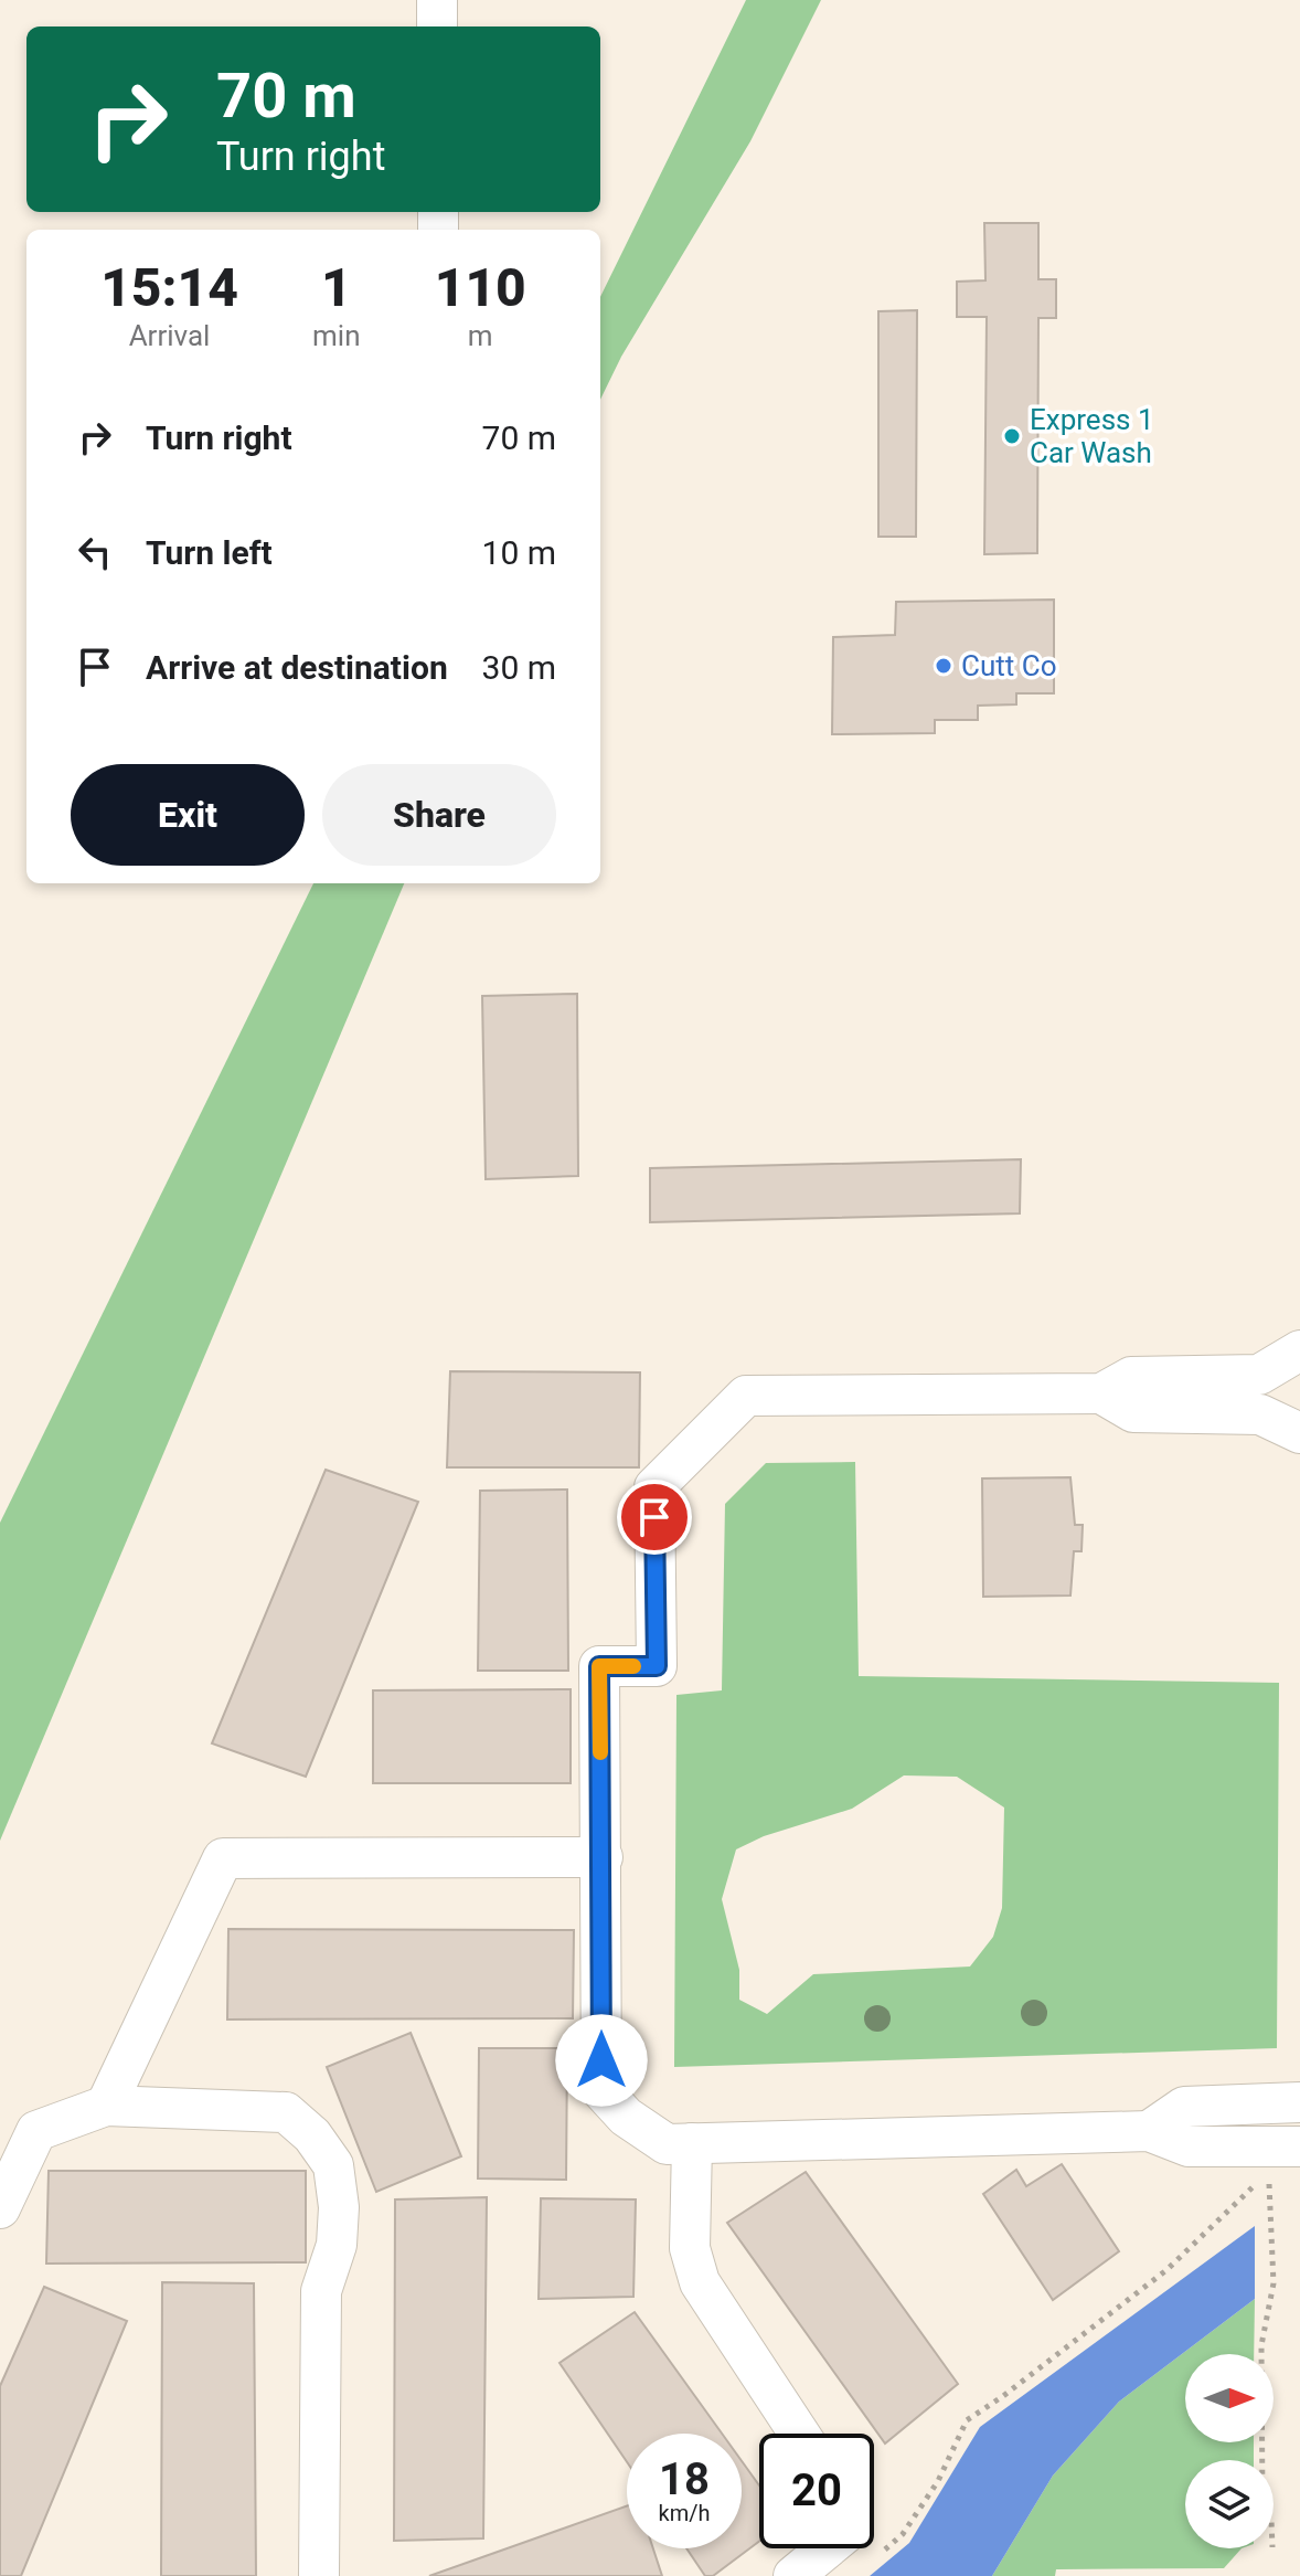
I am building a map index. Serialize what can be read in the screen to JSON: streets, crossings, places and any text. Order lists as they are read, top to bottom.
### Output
{
  "places": ["Express 1 Car Wash", "Cutt Co"],
  "north": "right",
  "page": {
    "turn": ["70 m", "Turn right"],
    "eta": [
      "15:14",
      "Arrival",
      "1",
      "min",
      "110",
      "m"
    ],
    "list": [
      {
        "name": "Turn right",
        "value": "70 m"
      },
      {
        "name": "Turn left",
        "value": "10 m"
      },
      {
        "name": "Arrive at destination",
        "value": "30 m"
      }
    ],
    "buttons": ["Exit", "Share"],
    "speed": "18 km/h",
    "limit": "20"
  }
}
